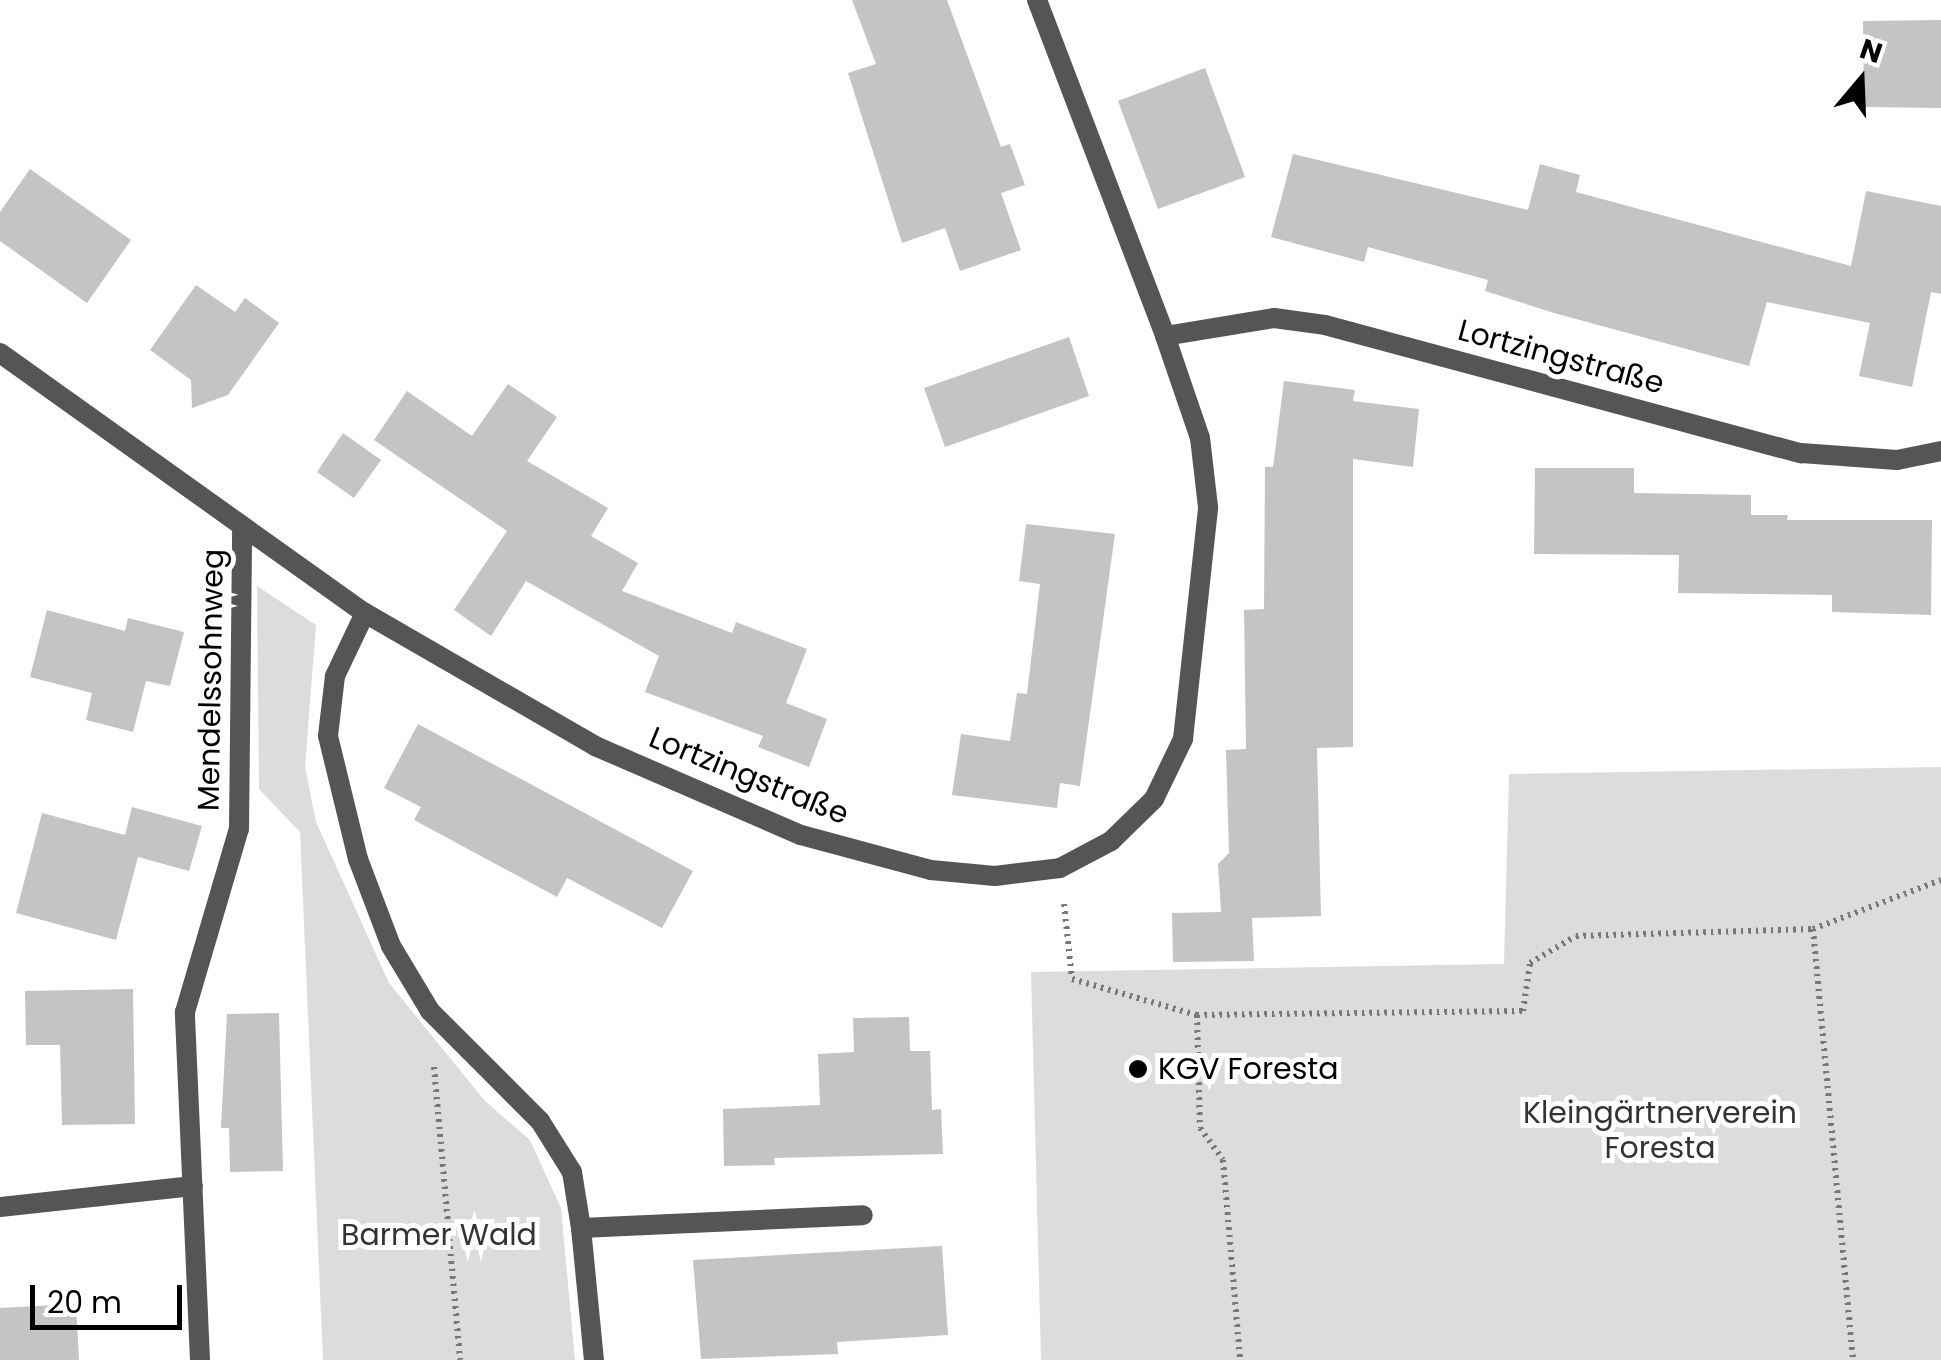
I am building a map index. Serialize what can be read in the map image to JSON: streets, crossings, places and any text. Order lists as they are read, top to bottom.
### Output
{
  "streets": {
    "street": ["Lortzingstraße", "Mendelssohnweg"]
  },
  "crossings": [
    ["Lortzingstraße", "Mendelssohnweg"]
  ],
  "parks": ["Kleingärtnerverein Foresta", "Barmer Wald"],
  "places": ["KGV Foresta"],
  "scale_bar": "20 m",
  "north": "top"
}
